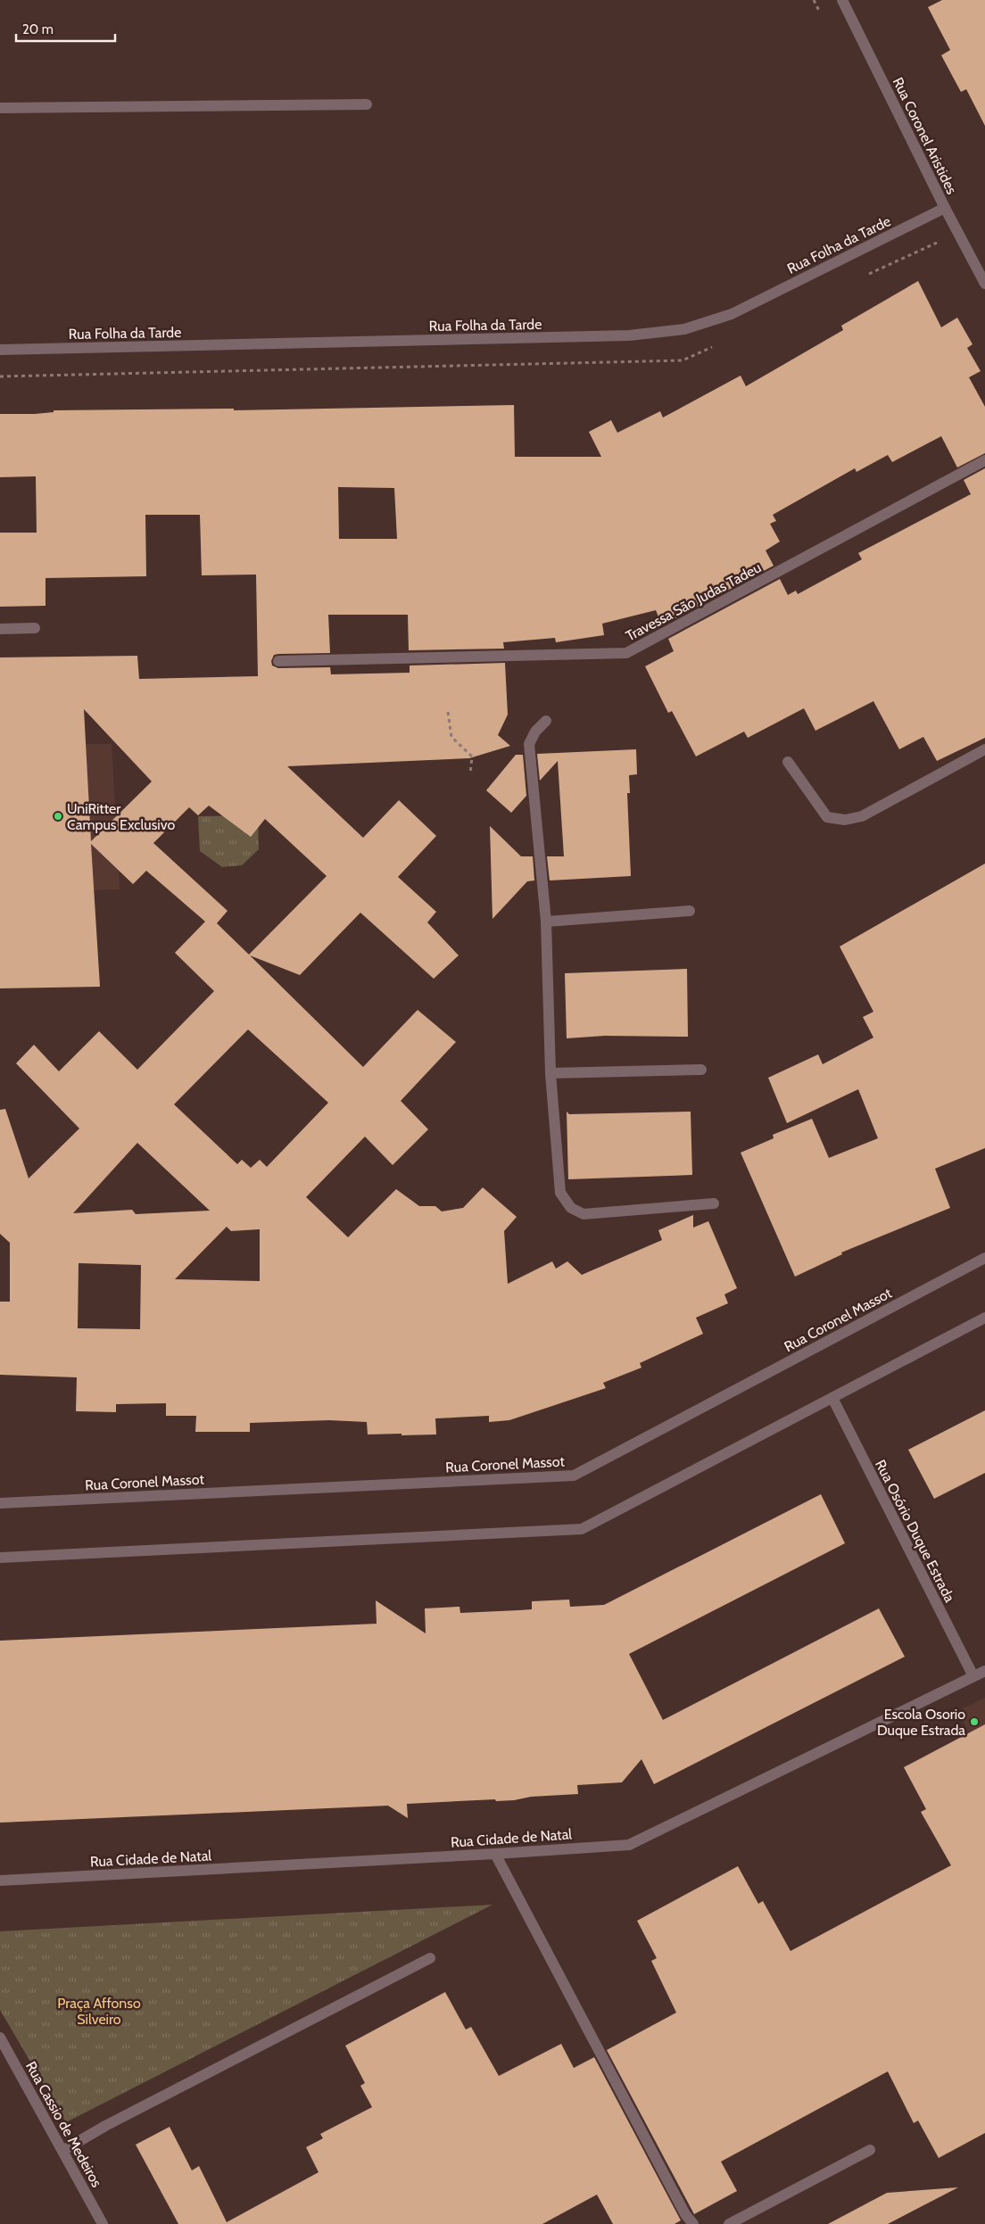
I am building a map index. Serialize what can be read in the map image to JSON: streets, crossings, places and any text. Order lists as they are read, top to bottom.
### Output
{
  "streets": {
    "street": [
      "Rua Coronel Aristides",
      "Rua Folha da Tarde",
      "Travessa São Judas Tadeu",
      "Rua Coronel Massot",
      "Rua Osório Duque Estrada",
      "Rua Cidade de Natal",
      "Rua Cassio de Medeiros"
    ]
  },
  "crossings": [
    ["Rua Coronel Aristides", "Rua Folha da Tarde"],
    ["Rua Osório Duque Estrada", "Rua Cidade de Natal"]
  ],
  "parks": ["Praça Affonso Silveiro"],
  "places": ["UniRitter Campus Exclusivo", "Escola Osorio Duque Estrada"],
  "scale_bar": "20 m"
}
